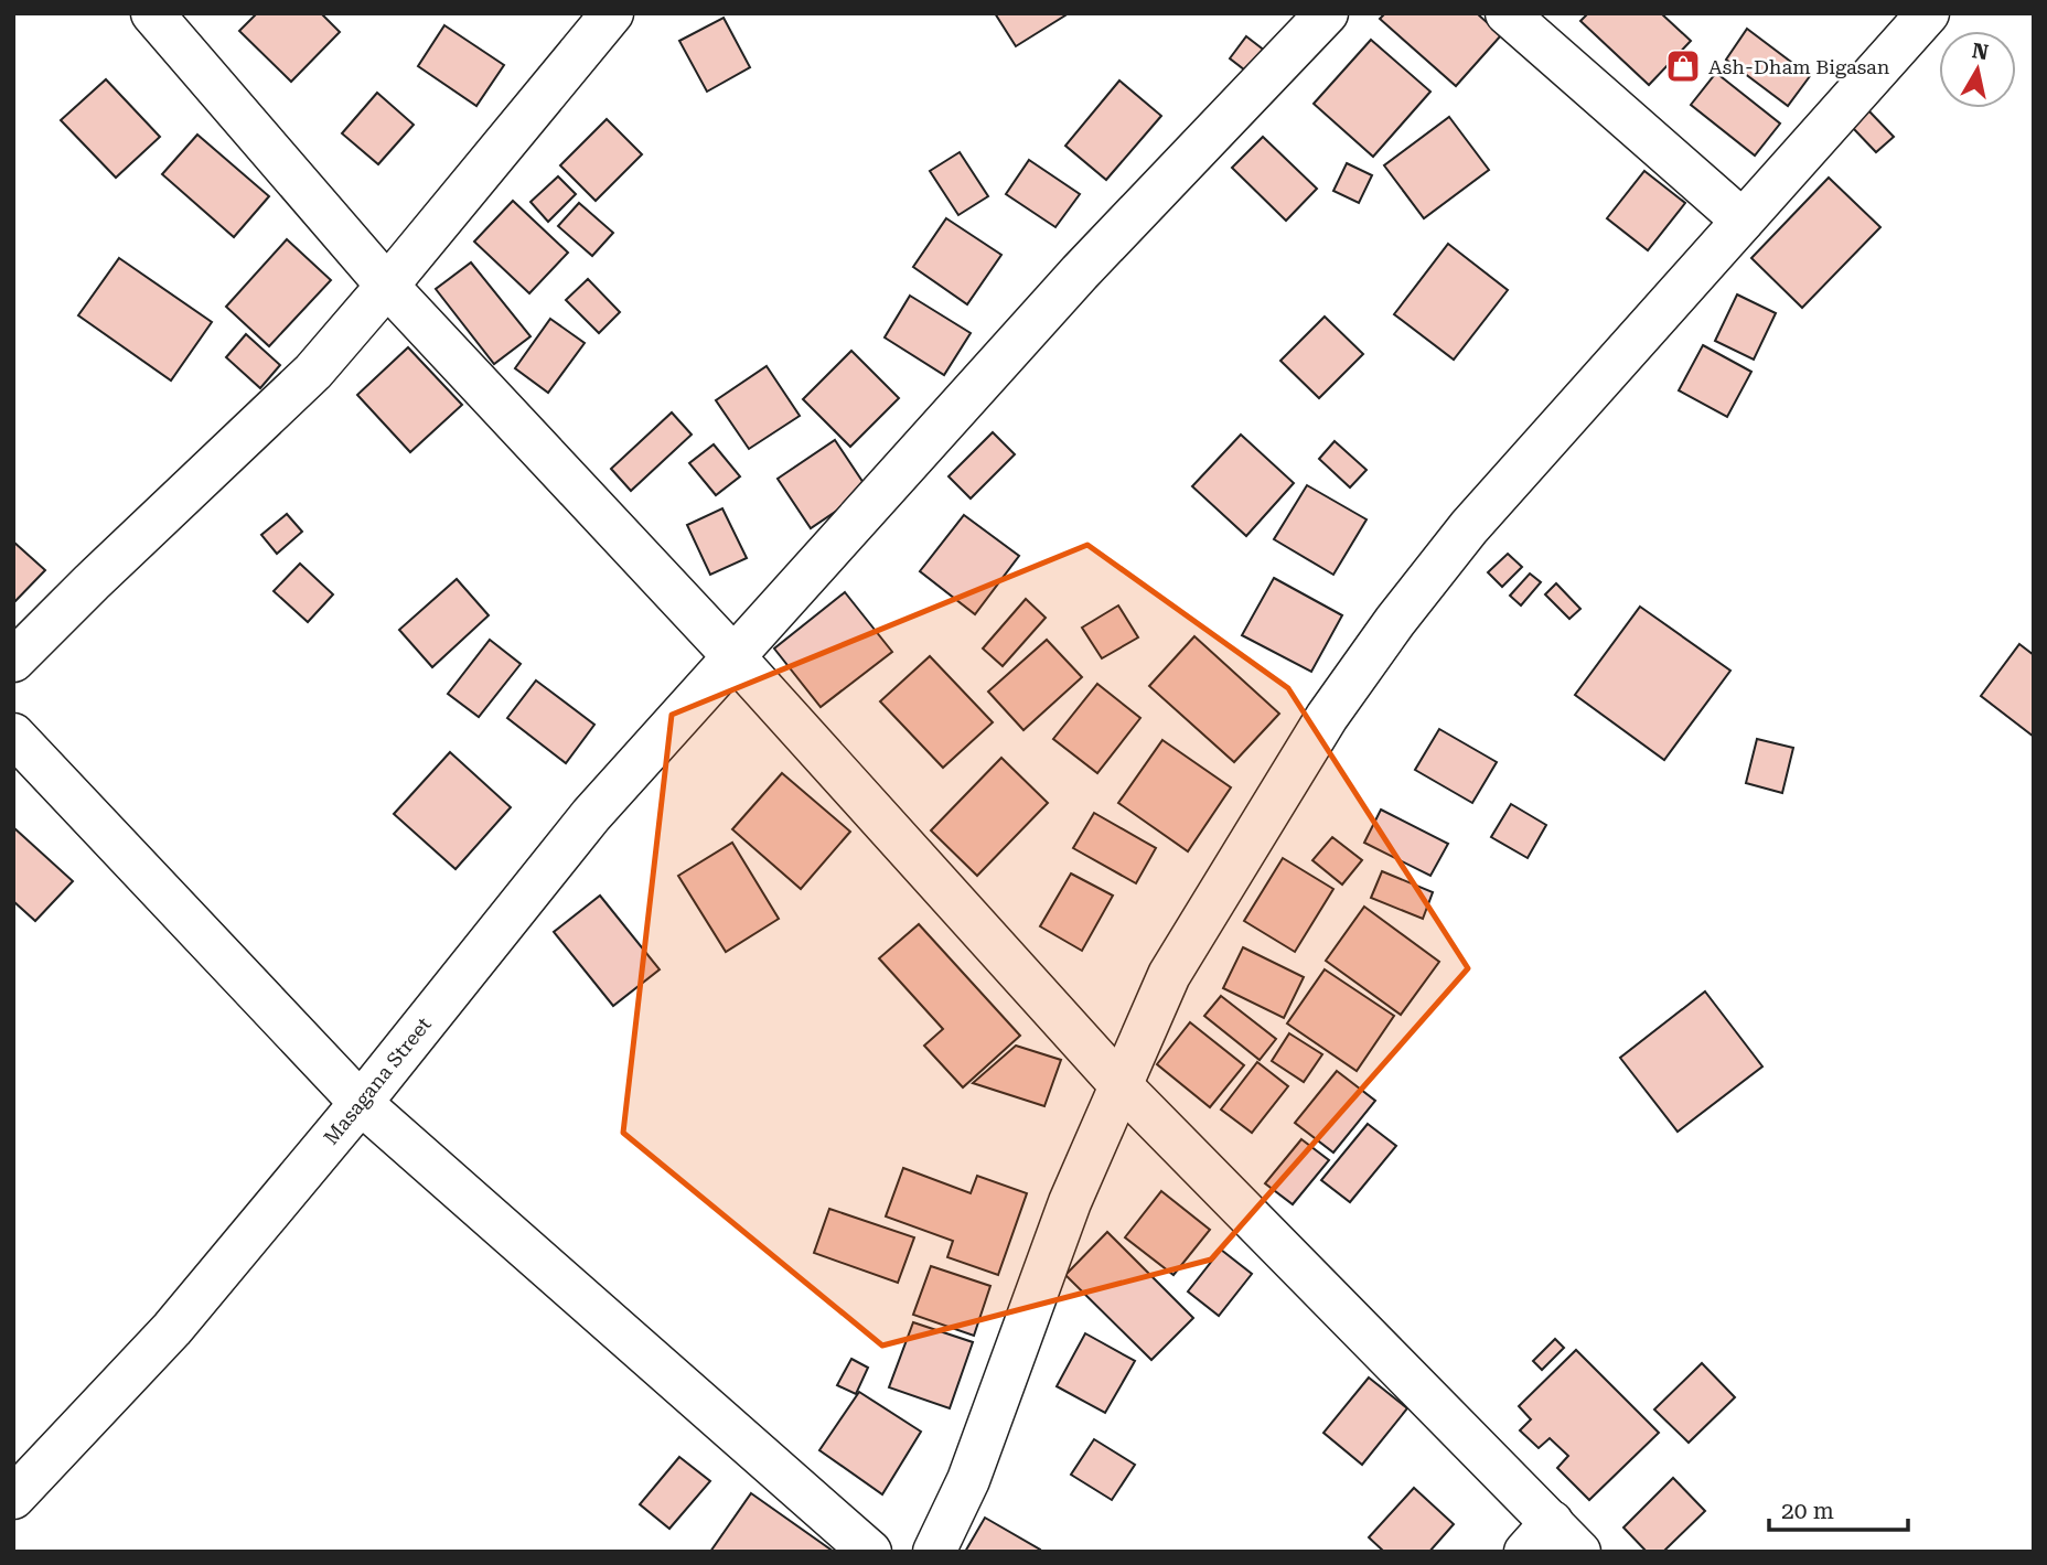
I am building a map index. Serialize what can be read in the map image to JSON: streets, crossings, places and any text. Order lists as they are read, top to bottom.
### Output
{
  "streets": {
    "street": ["Masagana Street"]
  },
  "places": {
    "shop": ["Ash-Dham Bigasan"]
  },
  "scale_bar": "20 m",
  "north": "top"
}
